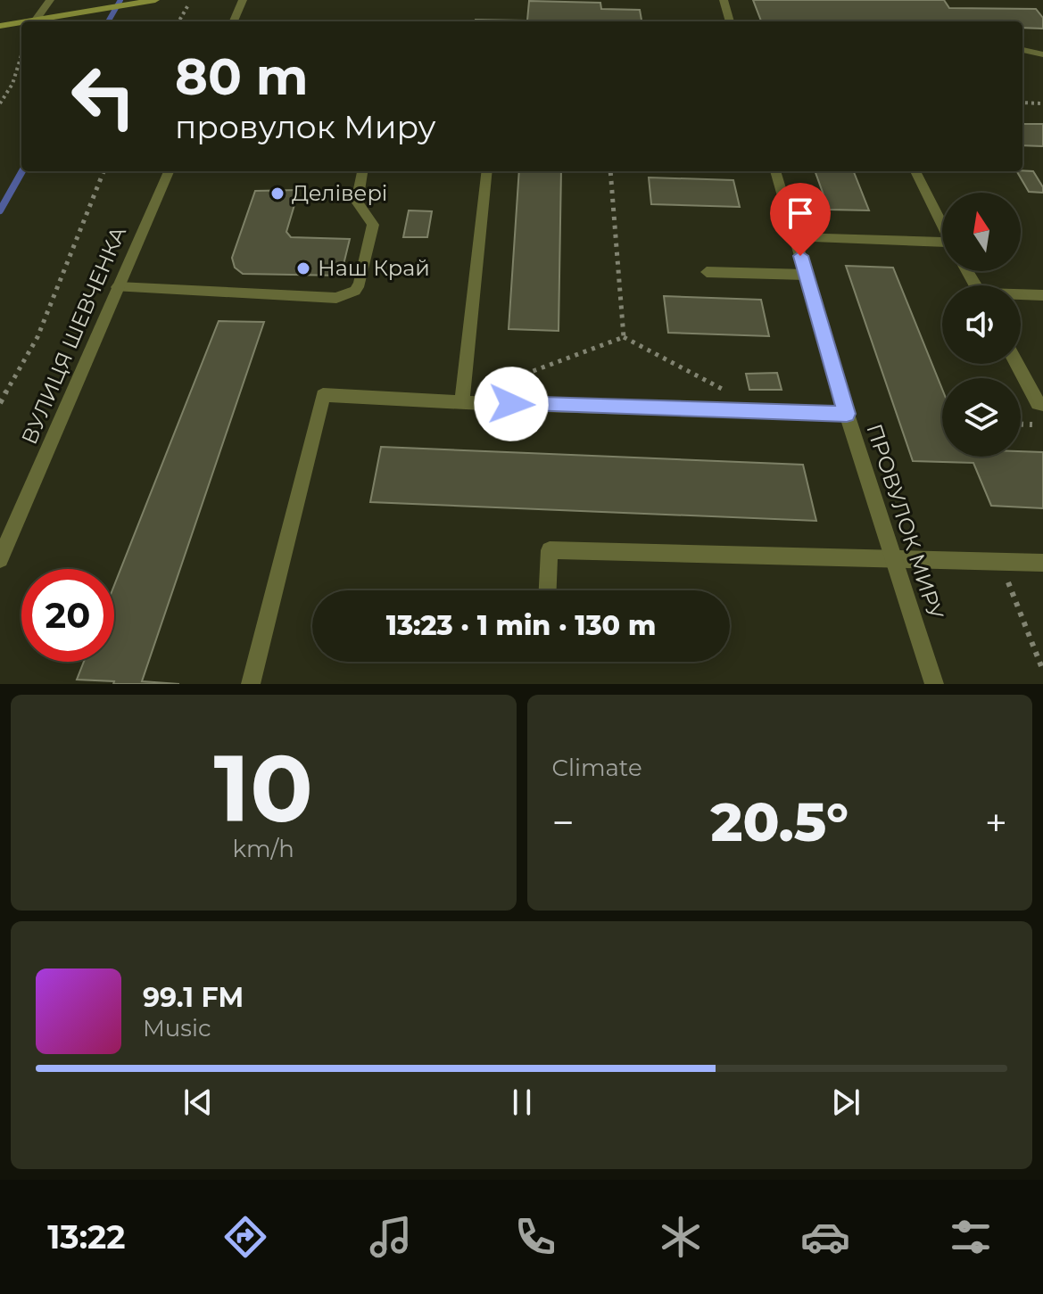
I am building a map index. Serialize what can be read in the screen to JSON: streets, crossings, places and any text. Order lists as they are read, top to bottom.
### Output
{
  "streets": {
    "street": ["ВУЛИЦЯ ШЕВЧЕНКА", "ПРОВУЛОК МИРУ"]
  },
  "places": ["Делівері", "Наш Край"],
  "north": "top",
  "page": {
    "turn": ["80 m", "провулок Миру"],
    "limit": "20",
    "trip": "13:23 · 1 min · 130 m",
    "tile": [
      ["10", "km/h"],
      "Climate"
    ],
    "heat": ["−", "20.5°", "+"],
    "song": ["99.1 FM", "Music"],
    "tabs": "13:22"
  }
}
